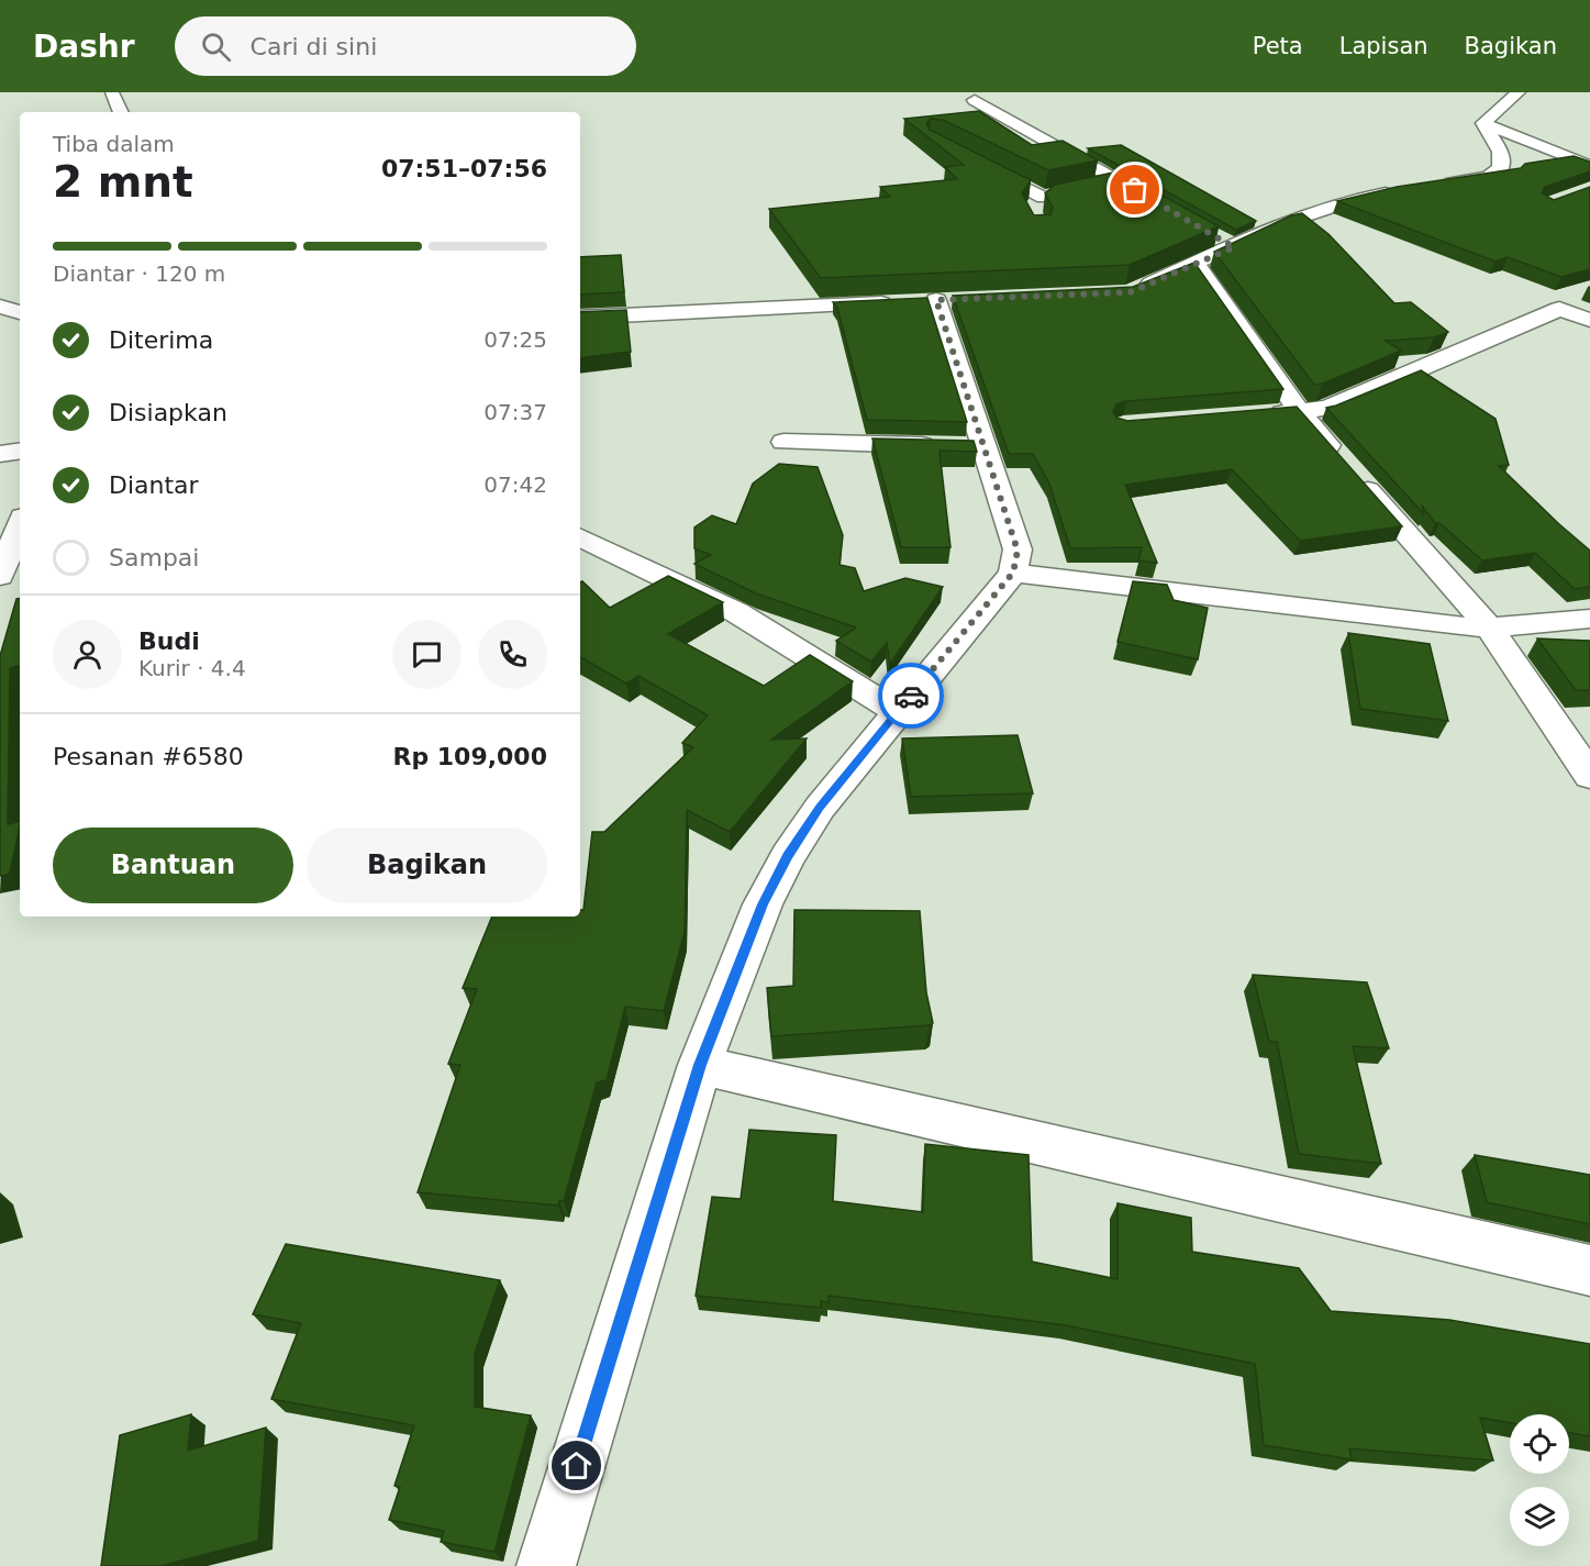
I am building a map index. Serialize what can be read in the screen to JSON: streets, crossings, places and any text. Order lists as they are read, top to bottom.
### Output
{
  "page": {
    "header": "Dashr",
    "search": "Cari di sini",
    "nav": ["Peta", "Lapisan", "Bagikan"],
    "heading": ["2 mnt", "Tiba dalam", "07:51–07:56"],
    "panel": [
      "Budi",
      "Kurir · 4.4",
      "Pesanan #6580",
      "Rp 109,000"
    ],
    "bar": "Diantar · 120 m",
    "list": [
      ["Diterima", "07:25"],
      ["Disiapkan", "07:37"],
      ["Diantar", "07:42"],
      "Sampai"
    ],
    "buttons": ["Bantuan", "Bagikan"]
  }
}
